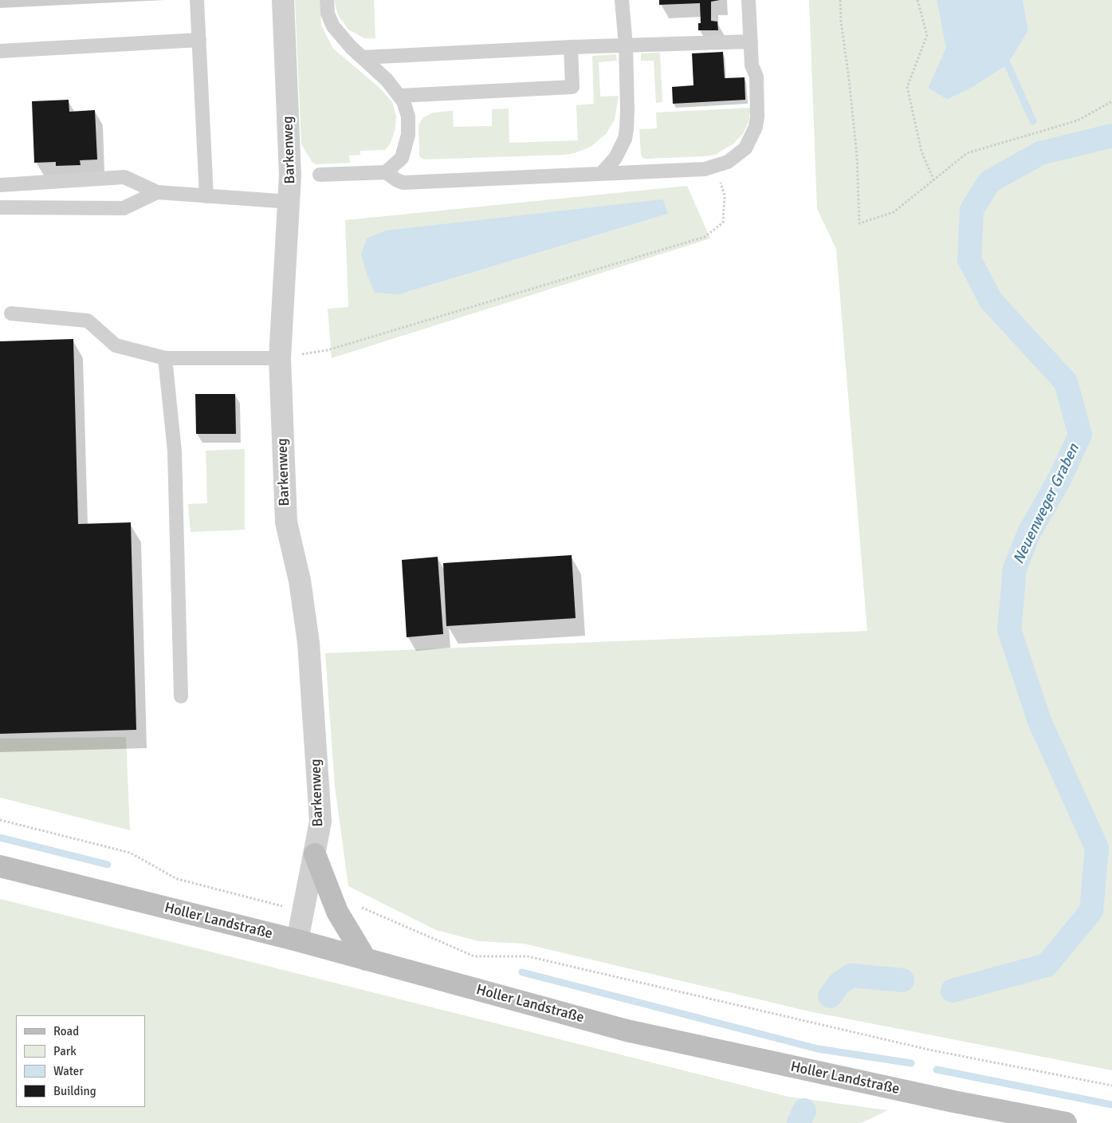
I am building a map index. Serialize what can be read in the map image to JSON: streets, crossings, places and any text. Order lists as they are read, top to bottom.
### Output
{
  "streets": {
    "main road": ["Holler Landstraße"],
    "street": ["Barkenweg"]
  },
  "crossings": [
    ["Barkenweg", "Holler Landstraße"]
  ],
  "water": ["Neuenweger Graben"],
  "legend": [
    "Road",
    "Park",
    "Water",
    "Building"
  ]
}
